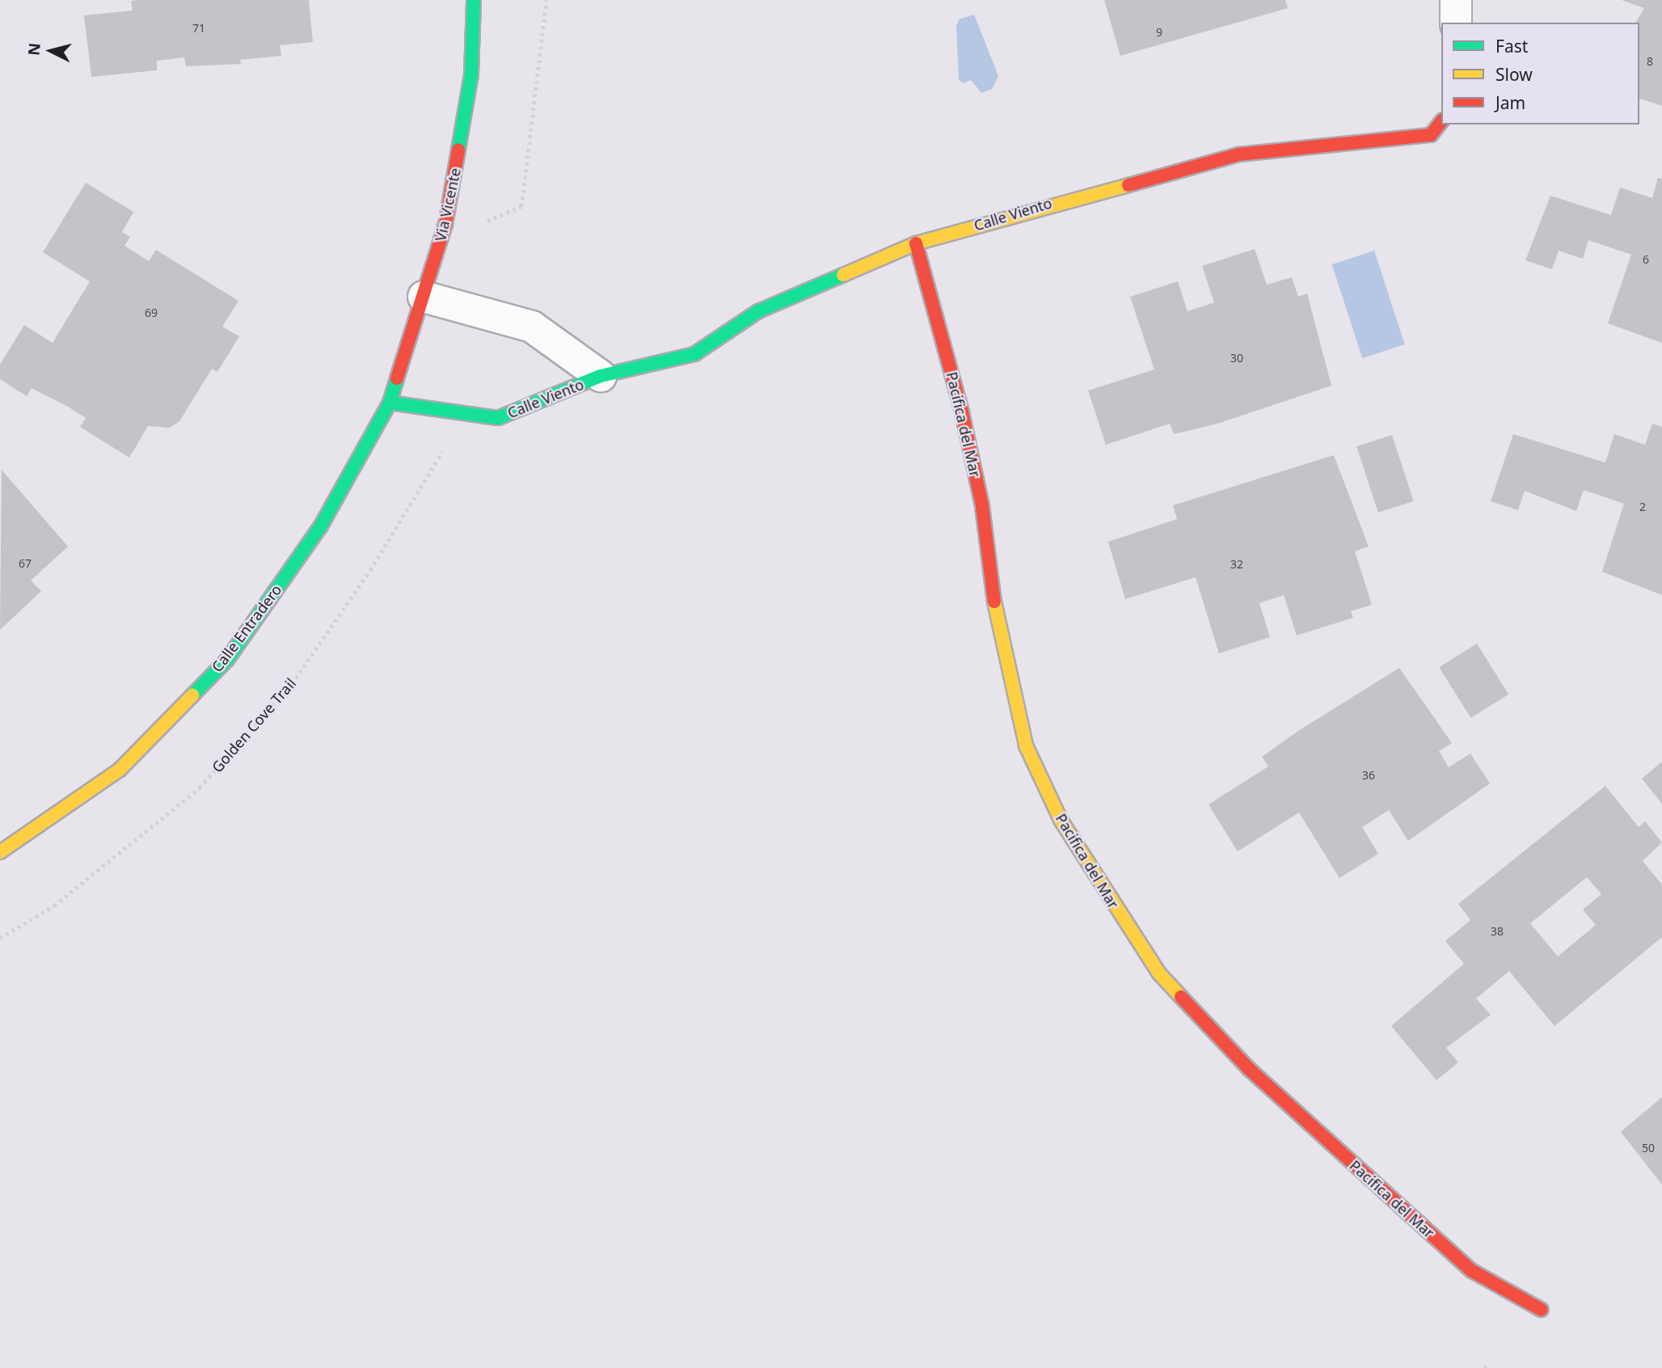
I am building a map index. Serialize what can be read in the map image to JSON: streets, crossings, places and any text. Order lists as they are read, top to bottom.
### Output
{
  "streets": {
    "street": [
      "Via Vicente",
      "Calle Viento",
      "Pacifica del Mar",
      "Calle Entradero"
    ],
    "path": ["Golden Cove Trail"]
  },
  "crossings": [
    ["Via Vicente", "Calle Viento"],
    ["Via Vicente", "Calle Entradero"],
    ["Calle Viento", "Pacifica del Mar"],
    ["Calle Viento", "Calle Entradero"]
  ],
  "house_numbers": [
    "71",
    "9",
    "8",
    "6",
    "69",
    "30",
    "2",
    "67",
    "32",
    "36",
    "38",
    "50"
  ],
  "legend": ["Fast", "Slow", "Jam"],
  "north": "left"
}
